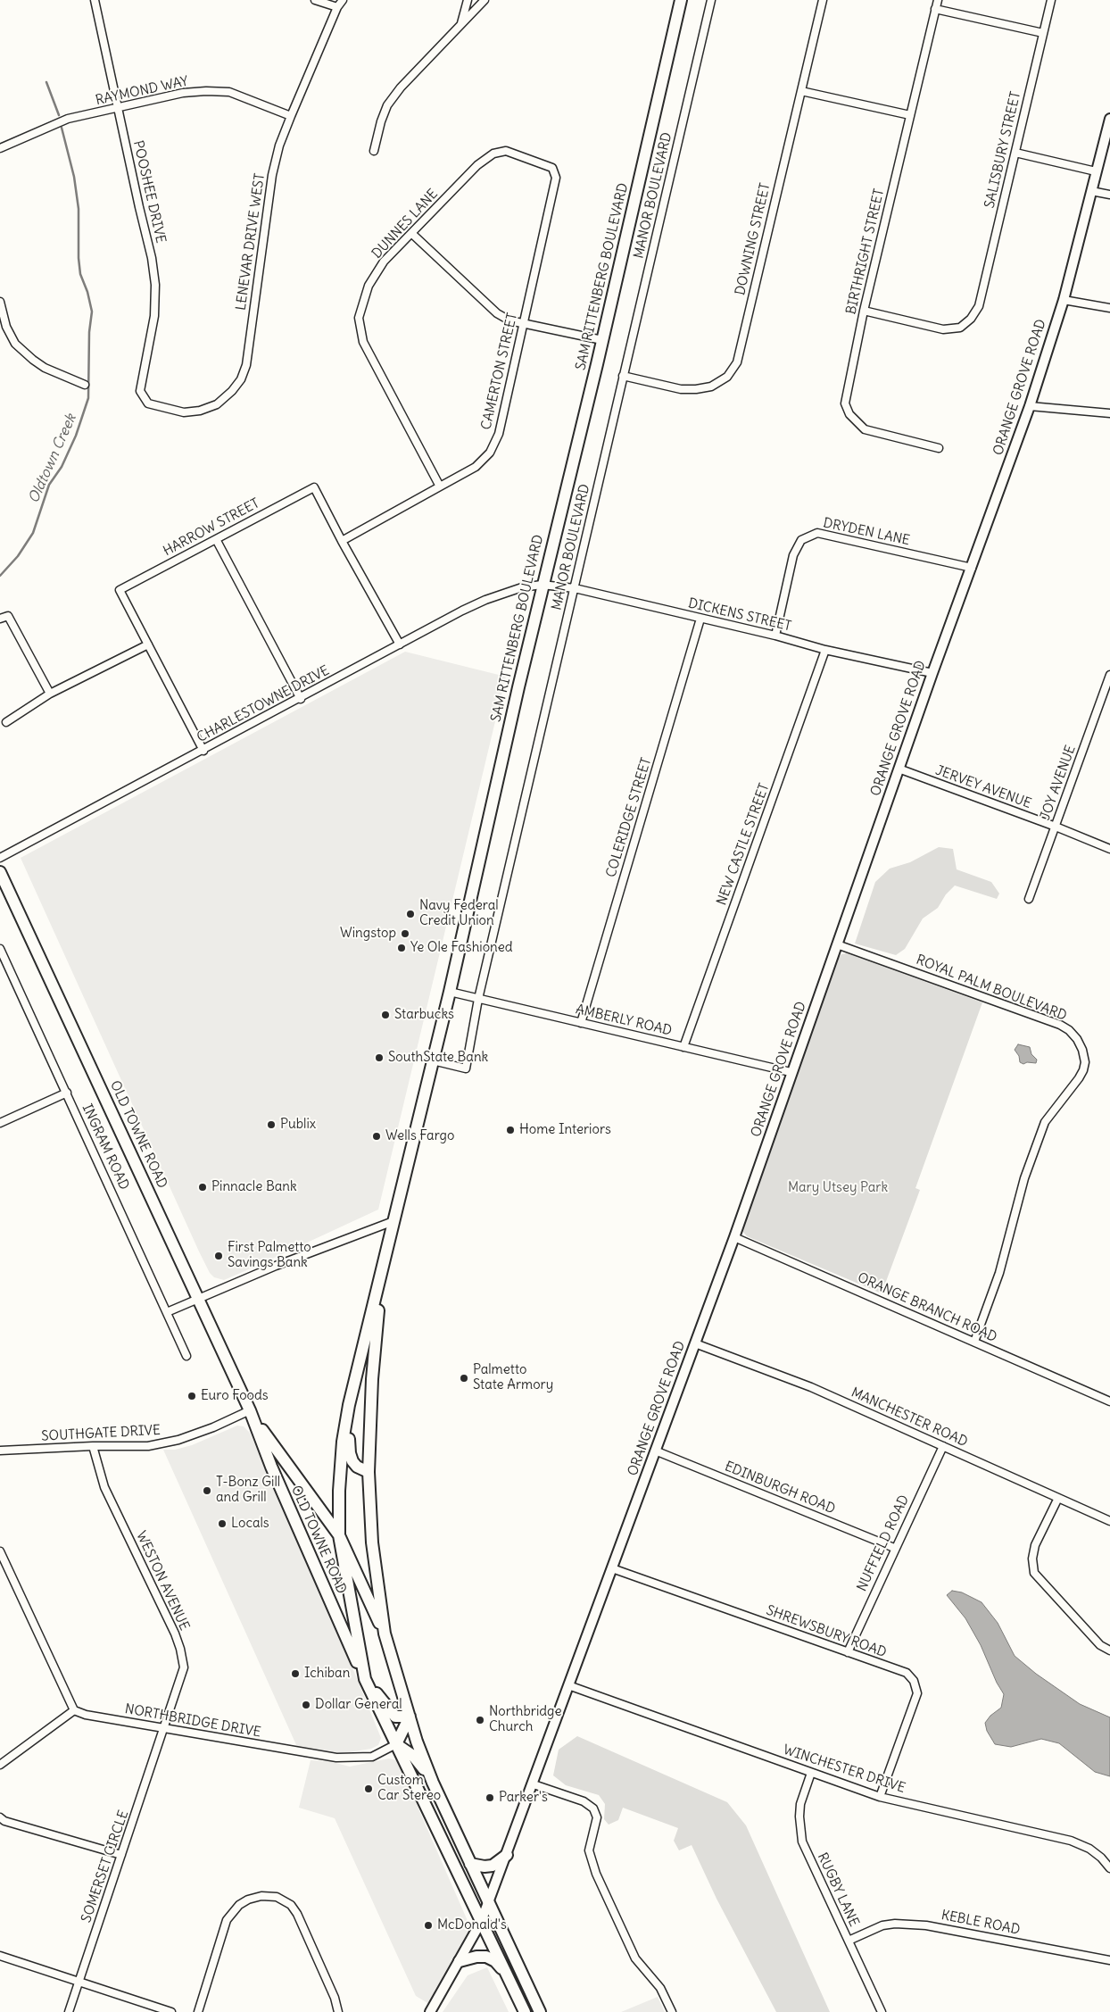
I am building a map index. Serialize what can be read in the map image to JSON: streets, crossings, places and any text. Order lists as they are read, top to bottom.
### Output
{
  "streets": {
    "main road": ["SAM RITTENBERG BOULEVARD", "OLD TOWNE ROAD"],
    "street": [
      "RAYMOND WAY",
      "SALISBURY STREET",
      "POOSHEE DRIVE",
      "MANOR BOULEVARD",
      "DUNNES LANE",
      "DOWNING STREET",
      "LENEVAR DRIVE WEST",
      "BIRTHRIGHT STREET",
      "CAMERTON STREET",
      "ORANGE GROVE ROAD",
      "HARROW STREET",
      "DRYDEN LANE",
      "DICKENS STREET",
      "CHARLESTOWNE DRIVE",
      "JOY AVENUE",
      "JERVEY AVENUE",
      "COLERIDGE STREET",
      "NEW CASTLE STREET",
      "ROYAL PALM BOULEVARD",
      "AMBERLY ROAD",
      "INGRAM ROAD",
      "ORANGE BRANCH ROAD",
      "MANCHESTER ROAD",
      "SOUTHGATE DRIVE",
      "EDINBURGH ROAD",
      "NUFFIELD ROAD",
      "WESTON AVENUE",
      "SHREWSBURY ROAD",
      "NORTHBRIDGE DRIVE",
      "WINCHESTER DRIVE",
      "SOMERSET CIRCLE",
      "RUGBY LANE",
      "KEBLE ROAD"
    ]
  },
  "crossings": [
    ["RAYMOND WAY", "POOSHEE DRIVE"],
    ["RAYMOND WAY", "LENEVAR DRIVE WEST"],
    ["SALISBURY STREET", "BIRTHRIGHT STREET"],
    ["POOSHEE DRIVE", "LENEVAR DRIVE WEST"],
    ["MANOR BOULEVARD", "DOWNING STREET"],
    ["MANOR BOULEVARD", "SAM RITTENBERG BOULEVARD"],
    ["MANOR BOULEVARD", "DICKENS STREET"],
    ["MANOR BOULEVARD", "AMBERLY ROAD"],
    ["DUNNES LANE", "CAMERTON STREET"],
    ["SAM RITTENBERG BOULEVARD", "ORANGE GROVE ROAD"],
    ["SAM RITTENBERG BOULEVARD", "DICKENS STREET"],
    ["SAM RITTENBERG BOULEVARD", "CHARLESTOWNE DRIVE"],
    ["SAM RITTENBERG BOULEVARD", "AMBERLY ROAD"],
    ["SAM RITTENBERG BOULEVARD", "OLD TOWNE ROAD"],
    ["SAM RITTENBERG BOULEVARD", "NORTHBRIDGE DRIVE"],
    ["CAMERTON STREET", "HARROW STREET"],
    ["ORANGE GROVE ROAD", "DRYDEN LANE"],
    ["ORANGE GROVE ROAD", "DICKENS STREET"],
    ["ORANGE GROVE ROAD", "JERVEY AVENUE"],
    ["ORANGE GROVE ROAD", "ROYAL PALM BOULEVARD"],
    ["ORANGE GROVE ROAD", "AMBERLY ROAD"],
    ["ORANGE GROVE ROAD", "ORANGE BRANCH ROAD"],
    ["ORANGE GROVE ROAD", "MANCHESTER ROAD"],
    ["ORANGE GROVE ROAD", "EDINBURGH ROAD"],
    ["ORANGE GROVE ROAD", "SHREWSBURY ROAD"],
    ["ORANGE GROVE ROAD", "WINCHESTER DRIVE"],
    ["DRYDEN LANE", "DICKENS STREET"],
    ["DICKENS STREET", "CHARLESTOWNE DRIVE"],
    ["DICKENS STREET", "COLERIDGE STREET"],
    ["DICKENS STREET", "NEW CASTLE STREET"],
    ["JOY AVENUE", "JERVEY AVENUE"],
    ["COLERIDGE STREET", "AMBERLY ROAD"],
    ["NEW CASTLE STREET", "AMBERLY ROAD"],
    ["ROYAL PALM BOULEVARD", "ORANGE BRANCH ROAD"],
    ["OLD TOWNE ROAD", "SOUTHGATE DRIVE"],
    ["MANCHESTER ROAD", "NUFFIELD ROAD"],
    ["SOUTHGATE DRIVE", "WESTON AVENUE"],
    ["EDINBURGH ROAD", "NUFFIELD ROAD"],
    ["NUFFIELD ROAD", "SHREWSBURY ROAD"],
    ["WESTON AVENUE", "NORTHBRIDGE DRIVE"],
    ["WESTON AVENUE", "SOMERSET CIRCLE"],
    ["SHREWSBURY ROAD", "WINCHESTER DRIVE"],
    ["NORTHBRIDGE DRIVE", "SOMERSET CIRCLE"],
    ["WINCHESTER DRIVE", "RUGBY LANE"],
    ["RUGBY LANE", "KEBLE ROAD"]
  ],
  "water": ["Oldtown Creek"],
  "parks": ["Mary Utsey Park"],
  "places": [
    "Navy Federal Credit Union",
    "Wingstop",
    "Ye Ole Fashioned",
    "Starbucks",
    "SouthState Bank",
    "Publix",
    "Home Interiors",
    "Wells Fargo",
    "Pinnacle Bank",
    "First Palmetto Savings Bank",
    "Palmetto State Armory",
    "Euro Foods",
    "T-Bonz Gill and Grill",
    "Locals",
    "Ichiban",
    "Dollar General",
    "Northbridge Church",
    "Custom Car Stereo",
    "Parker's",
    "McDonald's"
  ]
}
